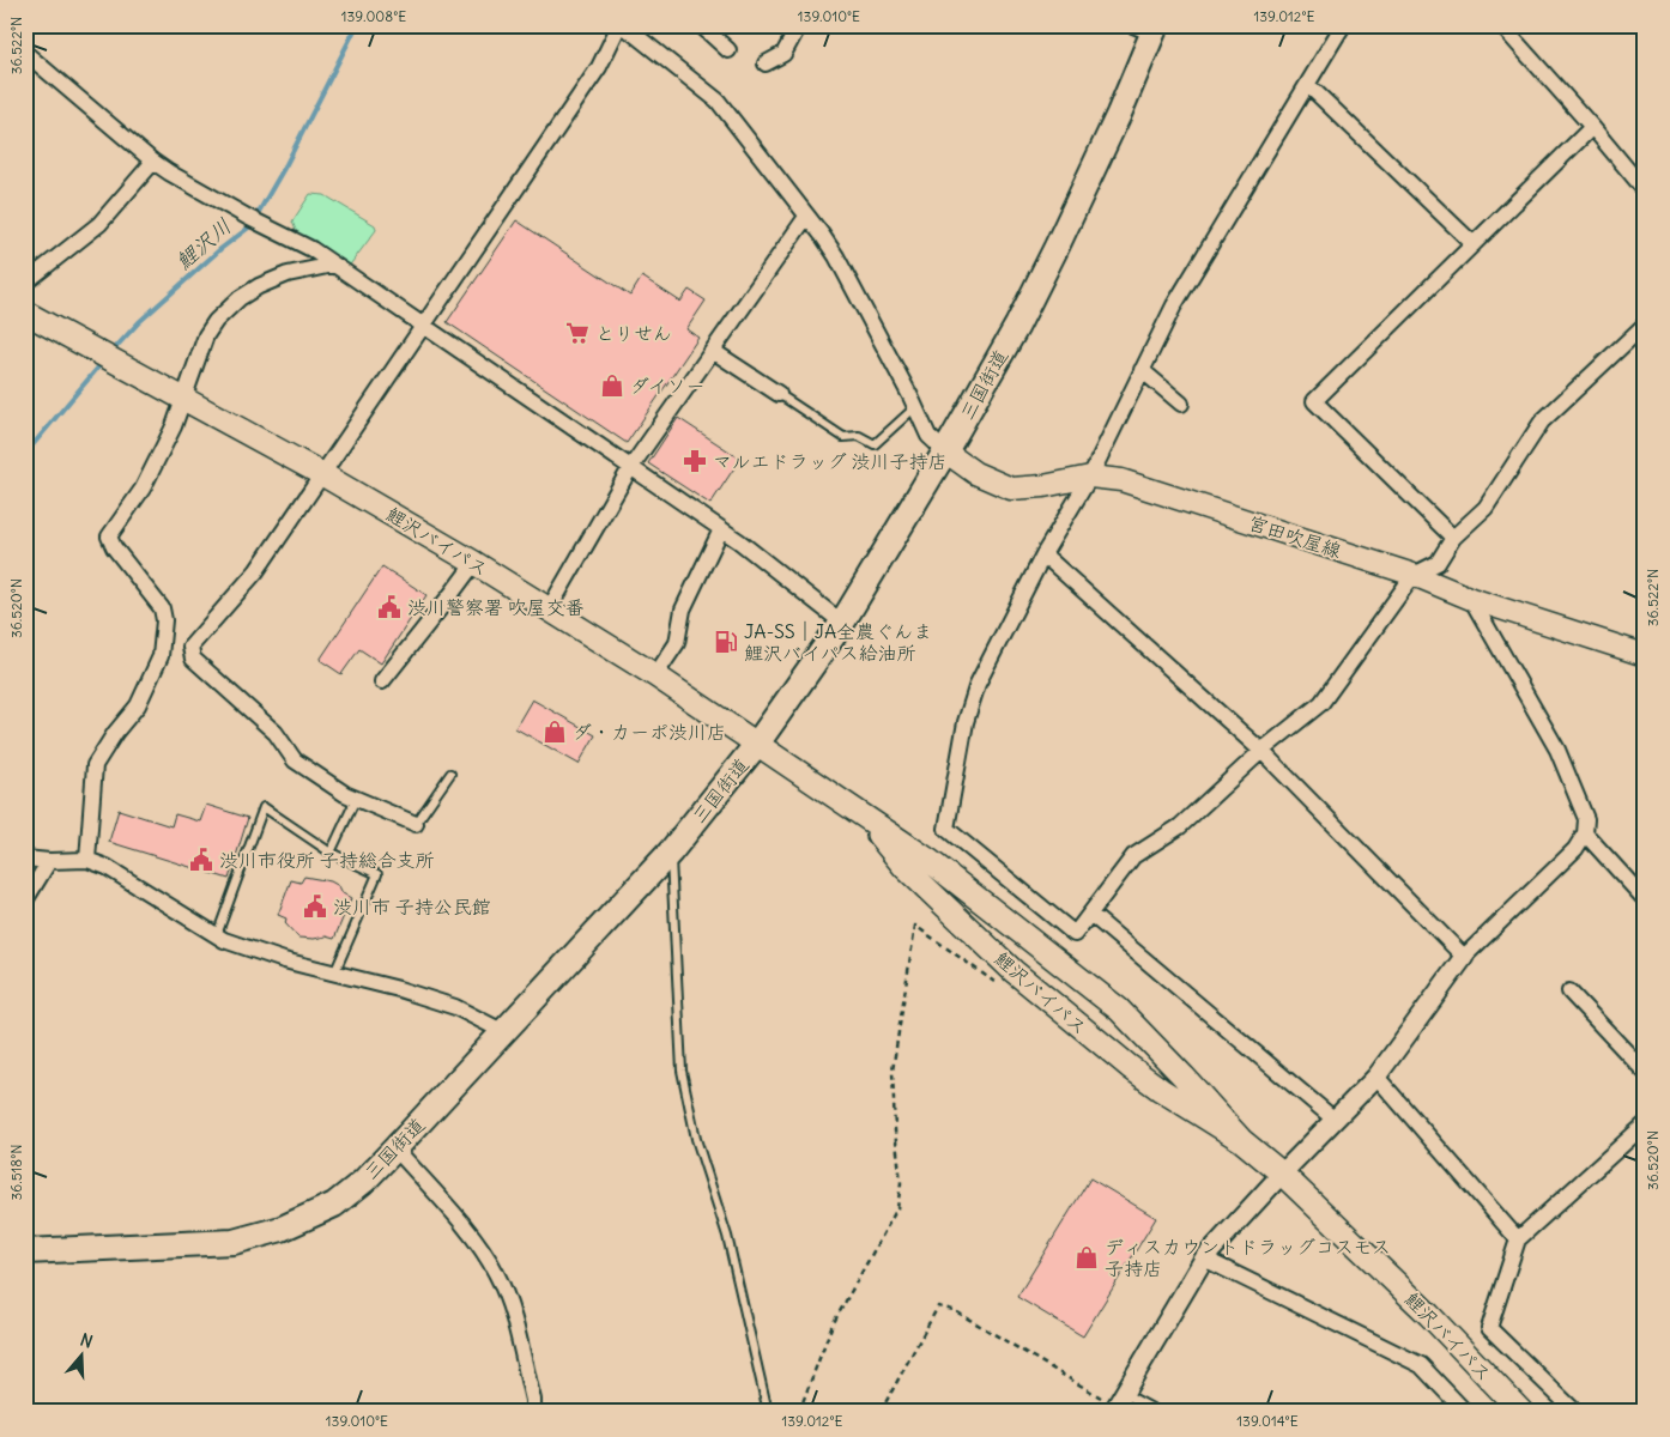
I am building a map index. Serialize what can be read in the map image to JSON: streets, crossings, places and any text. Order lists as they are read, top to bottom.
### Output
{
  "streets": {
    "highway": ["三国街道"],
    "main road": ["宮田吹屋線", "鯉沢バイパス"]
  },
  "crossings": [
    ["三国街道", "宮田吹屋線"],
    ["三国街道", "鯉沢バイパス"]
  ],
  "water": ["鯉沢川"],
  "places": {
    "supermarket": ["とりせん"],
    "shop": ["ダイソー", "ダ・カーポ渋川店", "ディスカウントドラッグコスモス 子持店"],
    "pharmacy": ["マルエドラッグ 渋川子持店"],
    "public building": ["渋川警察署 吹屋交番", "渋川市役所 子持総合支所", "渋川市 子持公民館"],
    "fuel station": ["JA-SS｜JA全農ぐんま 鯉沢バイパス給油所"]
  },
  "north": "top",
  "coordinates": [
    "139.008°E",
    "139.010°E",
    "139.012°E",
    "36.522°N",
    "36.520°N",
    "36.518°N",
    "139.014°E"
  ]
}
